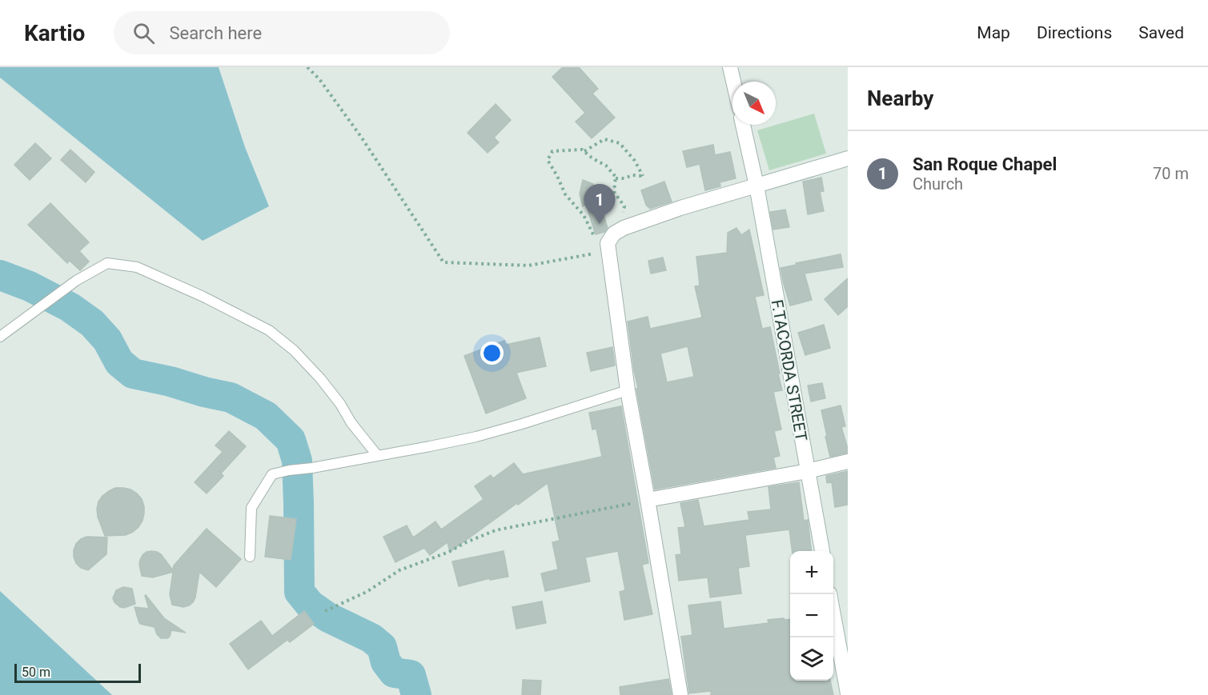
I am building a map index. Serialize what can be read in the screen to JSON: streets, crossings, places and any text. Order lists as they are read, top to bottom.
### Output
{
  "streets": {
    "street": ["F.TACORDA STREET"]
  },
  "scale_bar": "50 m",
  "north": "bottom right",
  "page": {
    "header": "Kartio",
    "search": "Search here",
    "nav": ["Map", "Directions", "Saved"],
    "heading": "Nearby",
    "list": [
      {
        "mark": "1",
        "name": "San Roque Chapel",
        "note": "Church",
        "value": "70 m"
      }
    ],
    "pins": "1",
    "map_buttons": ["+", "−"],
    "scale": "50 m"
  }
}
